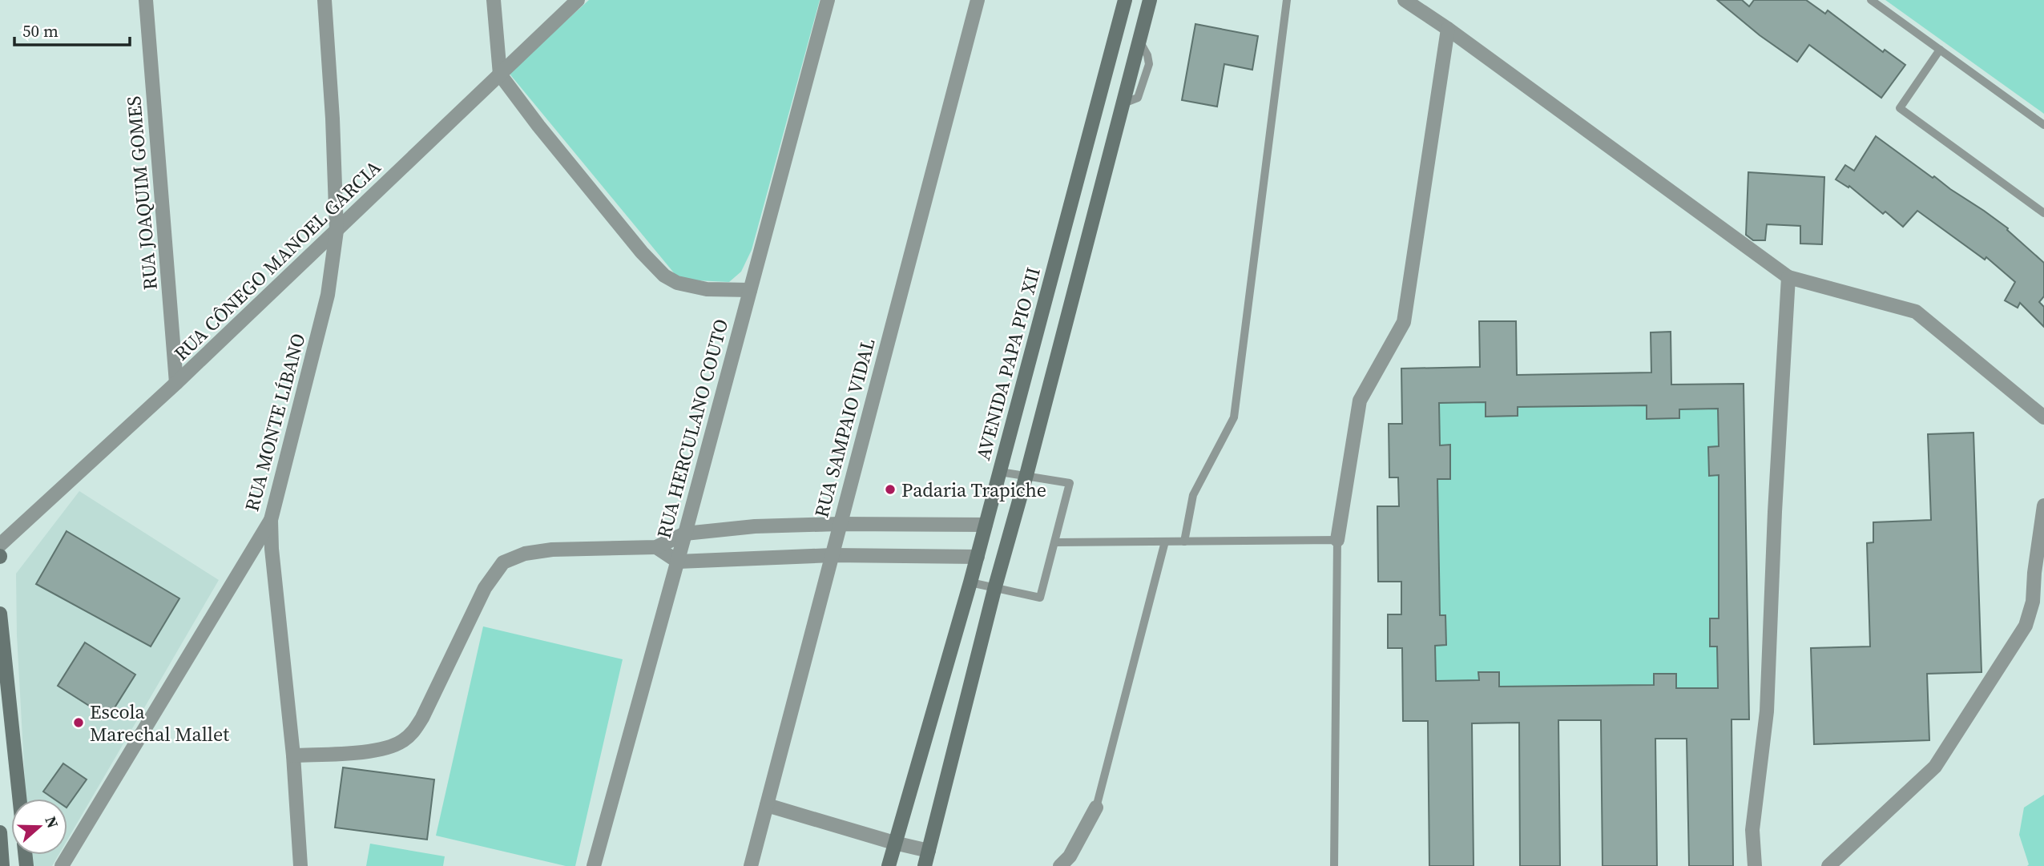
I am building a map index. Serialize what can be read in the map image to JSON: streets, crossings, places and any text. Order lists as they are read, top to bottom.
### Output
{
  "streets": {
    "street": [
      "RUA JOAQUIM GOMES",
      "RUA CÔNEGO MANOEL GARCIA",
      "AVENIDA PAPA PIO XII",
      "RUA MONTE LÍBANO",
      "RUA SAMPAIO VIDAL",
      "RUA HERCULANO COUTO"
    ]
  },
  "crossings": [
    ["RUA JOAQUIM GOMES", "RUA CÔNEGO MANOEL GARCIA"],
    ["RUA CÔNEGO MANOEL GARCIA", "RUA MONTE LÍBANO"]
  ],
  "places": ["Padaria Trapiche", "Escola Marechal Mallet"],
  "scale_bar": "50 m",
  "north": "right"
}
